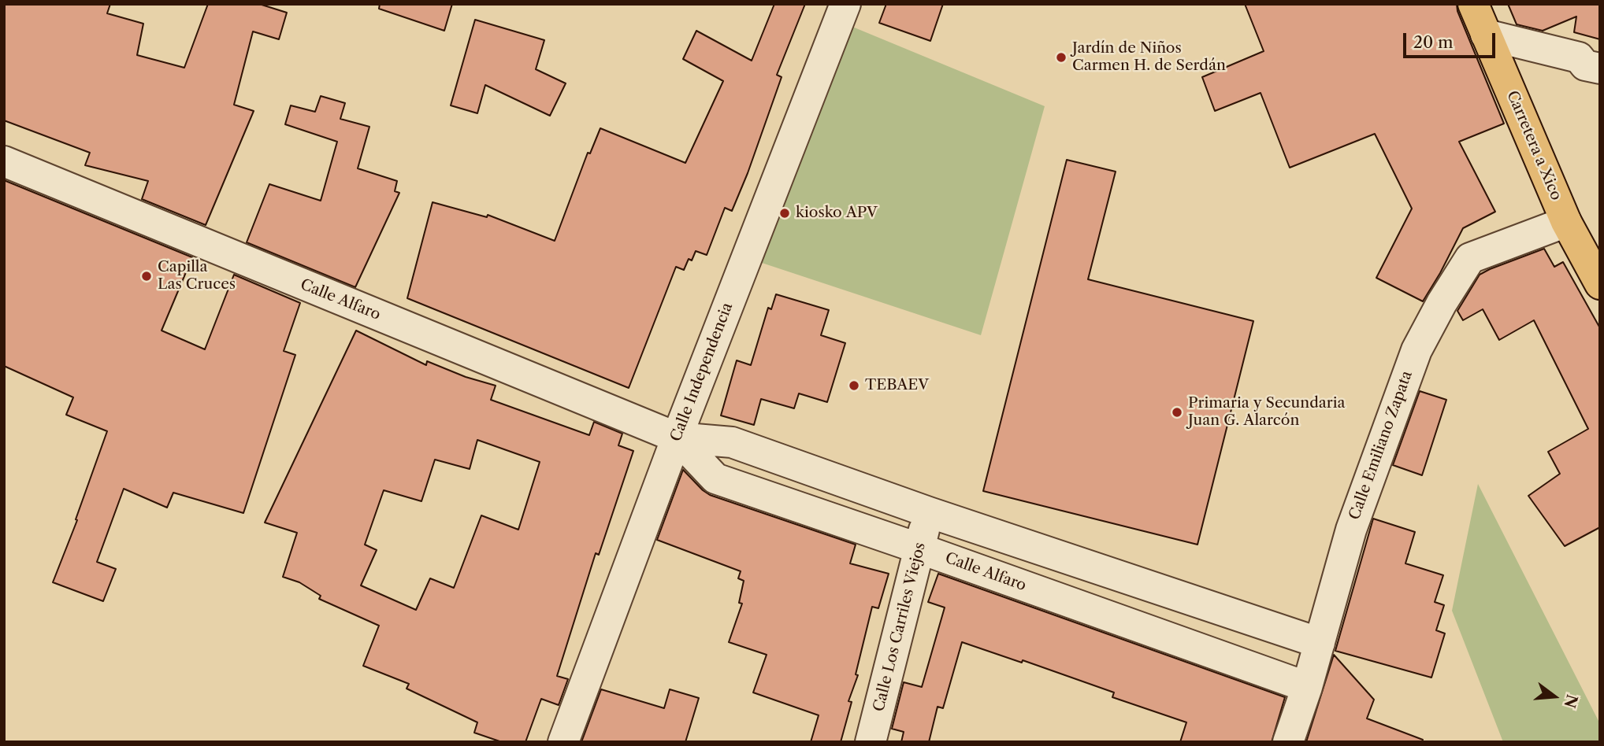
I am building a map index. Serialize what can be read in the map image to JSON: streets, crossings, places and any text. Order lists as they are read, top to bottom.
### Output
{
  "streets": {
    "main road": ["Carretera a Xico"],
    "street": [
      "Calle Alfaro",
      "Calle Independencia",
      "Calle Emiliano Zapata",
      "Calle Los Carriles Viejos"
    ]
  },
  "crossings": [
    ["Carretera a Xico", "Calle Emiliano Zapata"],
    ["Calle Alfaro", "Calle Independencia"],
    ["Calle Alfaro", "Calle Emiliano Zapata"],
    ["Calle Alfaro", "Calle Los Carriles Viejos"]
  ],
  "places": [
    "Jardín de Niños Carmen H. de Serdán",
    "kiosko APV",
    "Capilla Las Cruces",
    "TEBAEV",
    "Primaria y Secundaria Juan G. Alarcón"
  ],
  "scale_bar": "20 m",
  "north": "right"
}
